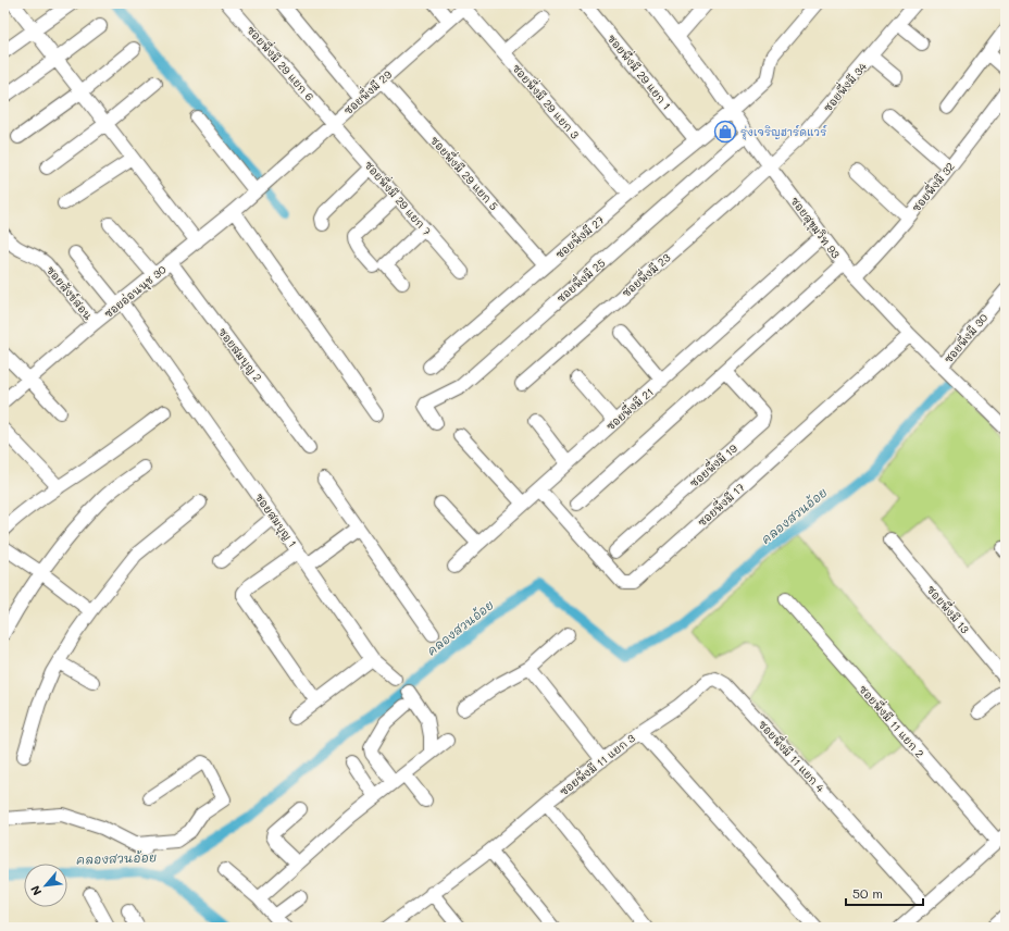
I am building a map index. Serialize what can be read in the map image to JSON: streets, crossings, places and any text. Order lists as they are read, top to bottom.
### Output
{
  "streets": {
    "street": [
      "ซอยพึ่งมี 29 แยก 6",
      "ซอยพึ่งมี 29 แยก 1",
      "ซอยพึ่งมี 34",
      "ซอยพึ่งมี 29",
      "ซอยพึ่งมี 29 แยก 3",
      "ซอยพึ่งมี 29 แยก 5",
      "ซอยพึ่งมี 32",
      "ซอยพึ่งมี 29 แยก 7",
      "ซอยสุขุมวิท 93",
      "ซอยพึ่งมี 27",
      "ซอยพึ่งมี 23",
      "ซอยพึ่งมี 25",
      "ซอยอ่อนนุช 30",
      "ซอยสังข์สอน",
      "ซอยพึ่งมี 30",
      "ซอยสมบุญ 2",
      "ซอยพึ่งมี 21",
      "ซอยพึ่งมี 19",
      "ซอยพึ่งมี 17",
      "ซอยสมบุญ 1",
      "ซอยพึ่งมี 13",
      "ซอยพึ่งมี 11 แยก 2",
      "ซอยพึ่งมี 11 แยก 4",
      "ซอยพึ่งมี 11 แยก 3"
    ]
  },
  "crossings": [
    ["ซอยพึ่งมี 29 แยก 6", "ซอยพึ่งมี 29"],
    ["ซอยพึ่งมี 29 แยก 6", "ซอยพึ่งมี 29 แยก 7"],
    ["ซอยพึ่งมี 29 แยก 1", "ซอยพึ่งมี 27"],
    ["ซอยพึ่งมี 34", "ซอยสุขุมวิท 93"],
    ["ซอยพึ่งมี 34", "ซอยพึ่งมี 23"],
    ["ซอยพึ่งมี 29", "ซอยพึ่งมี 29 แยก 3"],
    ["ซอยพึ่งมี 29", "ซอยพึ่งมี 29 แยก 5"],
    ["ซอยพึ่งมี 29", "ซอยพึ่งมี 29 แยก 7"],
    ["ซอยพึ่งมี 29", "ซอยอ่อนนุช 30"],
    ["ซอยพึ่งมี 29 แยก 3", "ซอยพึ่งมี 27"],
    ["ซอยพึ่งมี 29 แยก 5", "ซอยพึ่งมี 27"],
    ["ซอยพึ่งมี 32", "ซอยสุขุมวิท 93"],
    ["ซอยสุขุมวิท 93", "ซอยพึ่งมี 27"],
    ["ซอยสุขุมวิท 93", "ซอยพึ่งมี 23"],
    ["ซอยสุขุมวิท 93", "ซอยพึ่งมี 25"],
    ["ซอยสุขุมวิท 93", "ซอยพึ่งมี 30"],
    ["ซอยสุขุมวิท 93", "ซอยพึ่งมี 21"],
    ["ซอยสุขุมวิท 93", "ซอยพึ่งมี 17"],
    ["ซอยอ่อนนุช 30", "ซอยสังข์สอน"],
    ["ซอยอ่อนนุช 30", "ซอยสมบุญ 2"],
    ["ซอยอ่อนนุช 30", "ซอยสมบุญ 1"],
    ["ซอยพึ่งมี 21", "ซอยพึ่งมี 17"],
    ["ซอยพึ่งมี 11 แยก 4", "ซอยพึ่งมี 11 แยก 3"]
  ],
  "water": ["คลองสวนอ้อย"],
  "places": {
    "shop": ["รุ่งเจริญฮาร์ดแวร์"]
  },
  "scale_bar": "50 m",
  "north": "bottom left"
}
